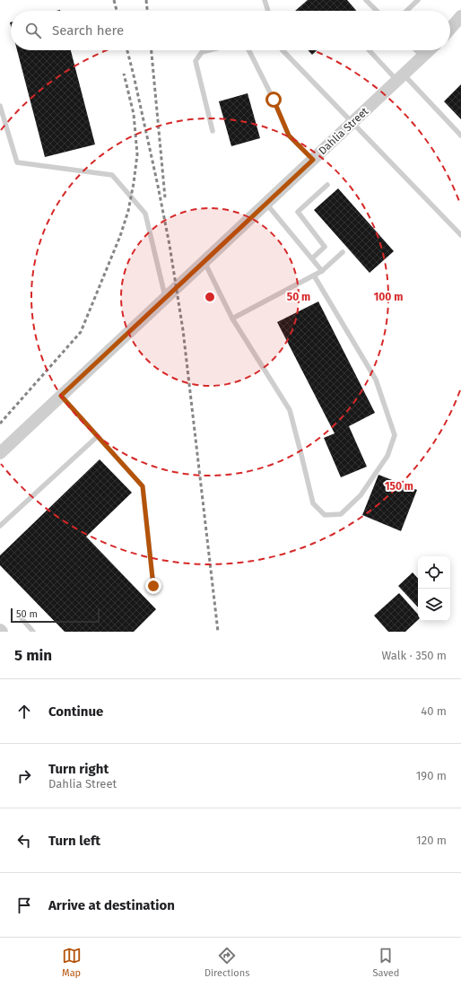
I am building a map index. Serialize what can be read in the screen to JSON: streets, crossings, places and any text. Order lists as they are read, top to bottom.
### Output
{
  "streets": {
    "street": ["Dahlia Street"]
  },
  "scale_bar": "50 m",
  "page": {
    "search": "Search here",
    "scale": "50 m",
    "heading": ["5 min", "Walk · 350 m"],
    "list": [
      ["Continue", "40 m"],
      ["Turn right", "Dahlia Street", "190 m"],
      ["Turn left", "120 m"],
      "Arrive at destination"
    ],
    "nav": ["Map", "Directions", "Saved"]
  },
  "rings": ["50 m", "100 m", "150 m"]
}
